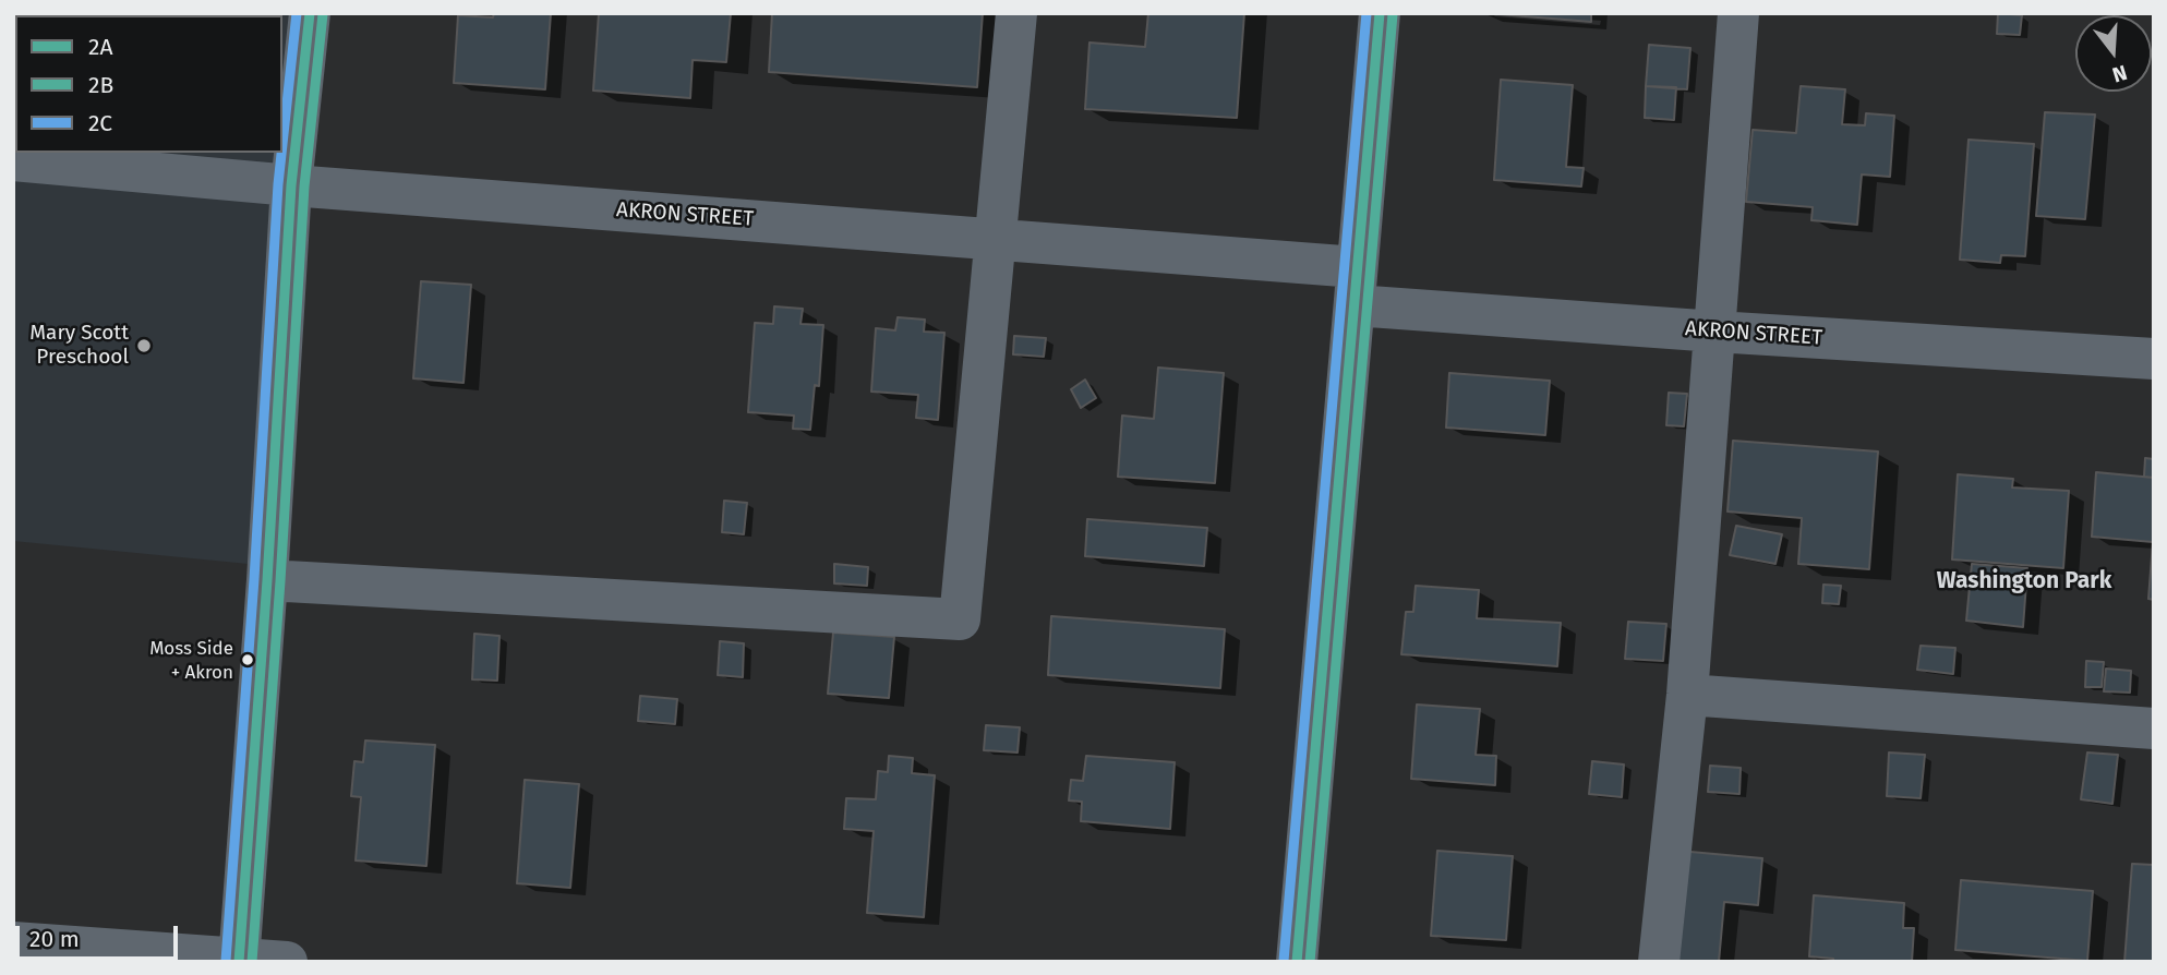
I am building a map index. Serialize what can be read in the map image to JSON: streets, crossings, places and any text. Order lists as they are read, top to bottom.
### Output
{
  "streets": {
    "street": ["AKRON STREET"]
  },
  "districts": ["Washington Park"],
  "places": ["Mary Scott Preschool", "Moss Side + Akron"],
  "lines": ["transit line 2A", "transit line 2C", "transit line 2B"],
  "legend": ["2A", "2B", "2C"],
  "scale_bar": "20 m",
  "north": "bottom"
}
